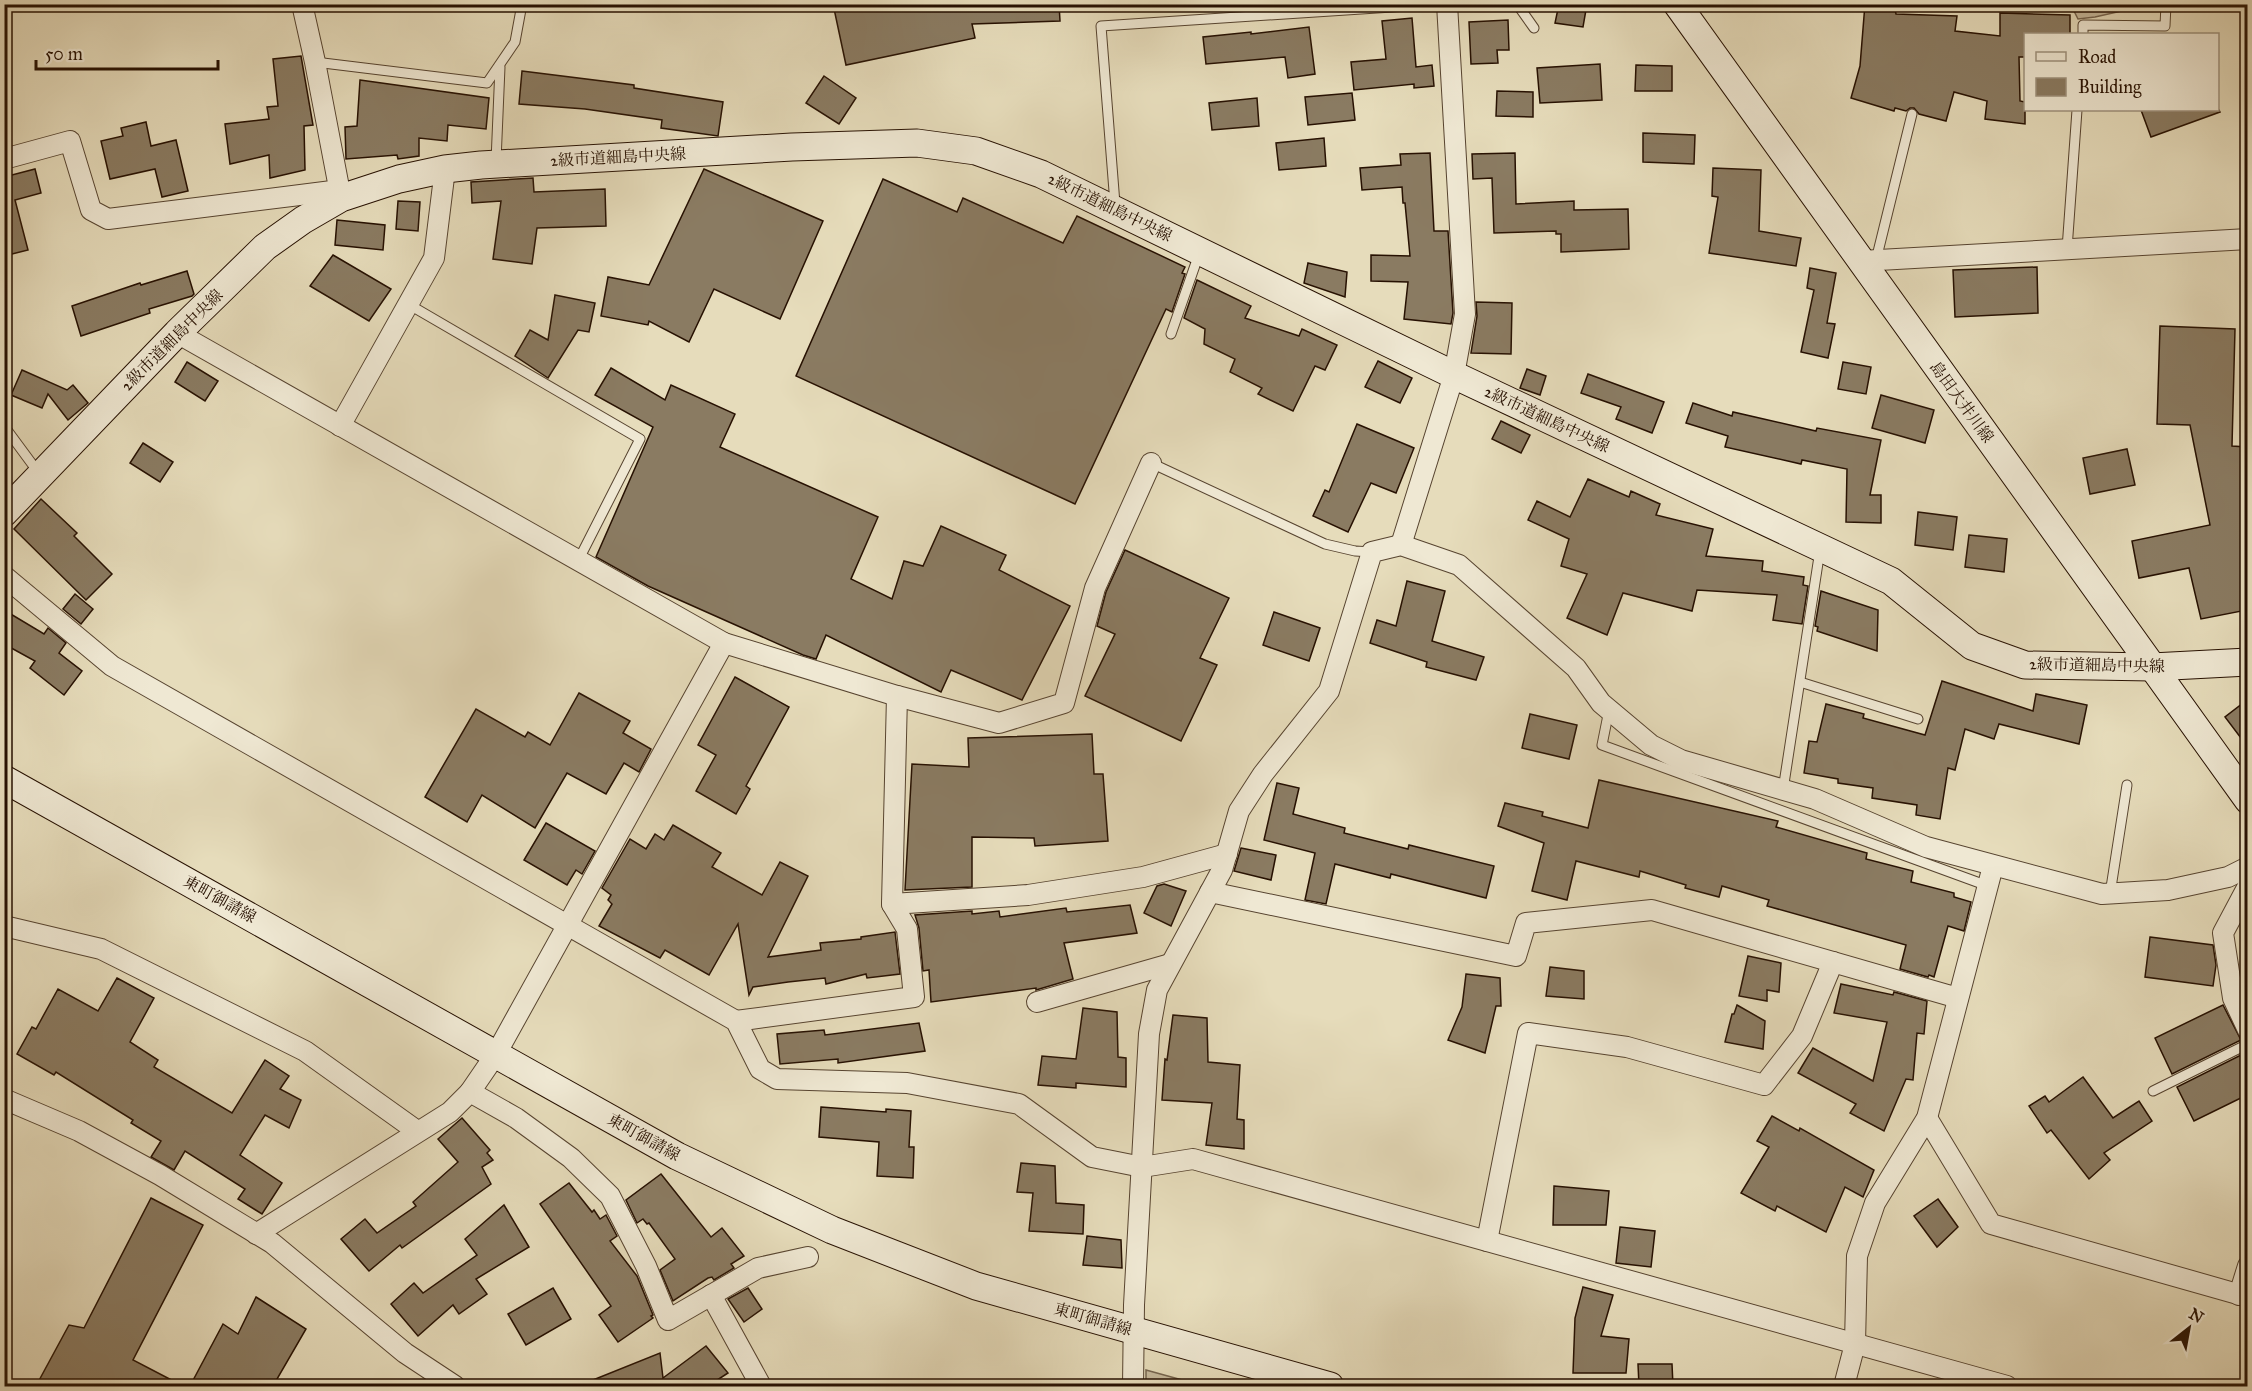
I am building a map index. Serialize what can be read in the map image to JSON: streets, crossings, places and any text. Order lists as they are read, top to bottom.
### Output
{
  "streets": {
    "street": ["2級市道細島中央線", "島田大井川線", "東町御請線"]
  },
  "crossings": [
    ["2級市道細島中央線", "島田大井川線"]
  ],
  "legend": ["Road", "Building"],
  "scale_bar": "50 m",
  "north": "top right"
}
